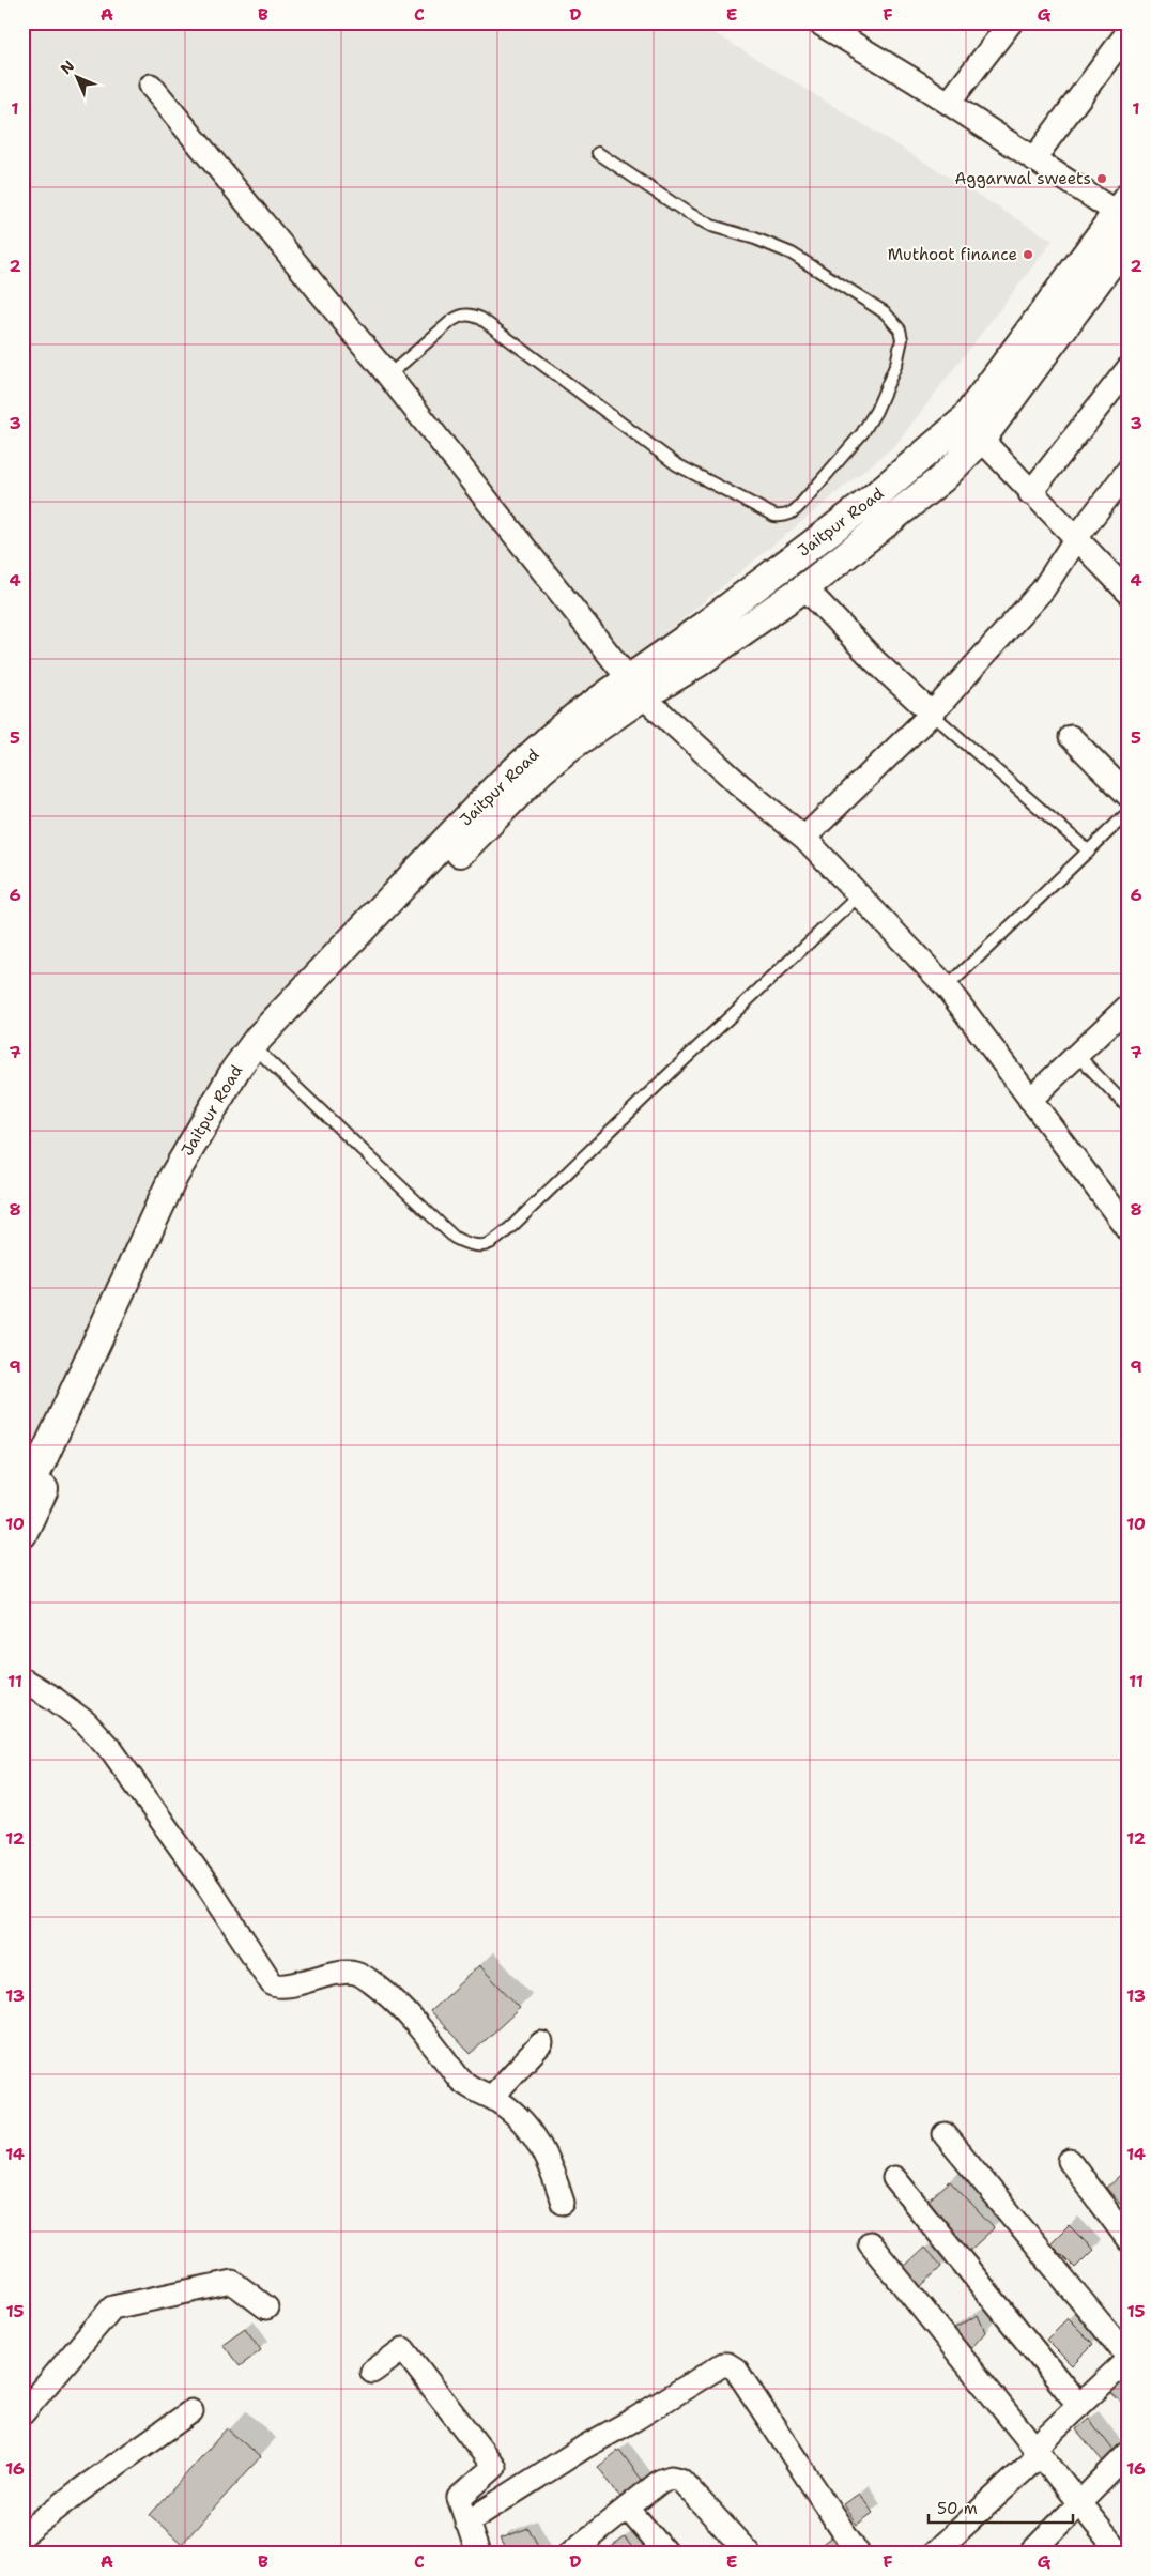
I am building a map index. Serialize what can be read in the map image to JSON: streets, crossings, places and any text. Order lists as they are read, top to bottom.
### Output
{
  "streets": {
    "street": ["Jaitpur Road"]
  },
  "places": ["Aggarwal sweets", "Muthoot finance"],
  "scale_bar": "50 m",
  "north": "top left",
  "grid": {
    "columns": [
      "A",
      "B",
      "C",
      "D",
      "E",
      "F",
      "G"
    ],
    "rows": [
      "1",
      "2",
      "3",
      "4",
      "5",
      "6",
      "7",
      "8",
      "9",
      "10",
      "11",
      "12",
      "13",
      "14",
      "15",
      "16"
    ]
  }
}
